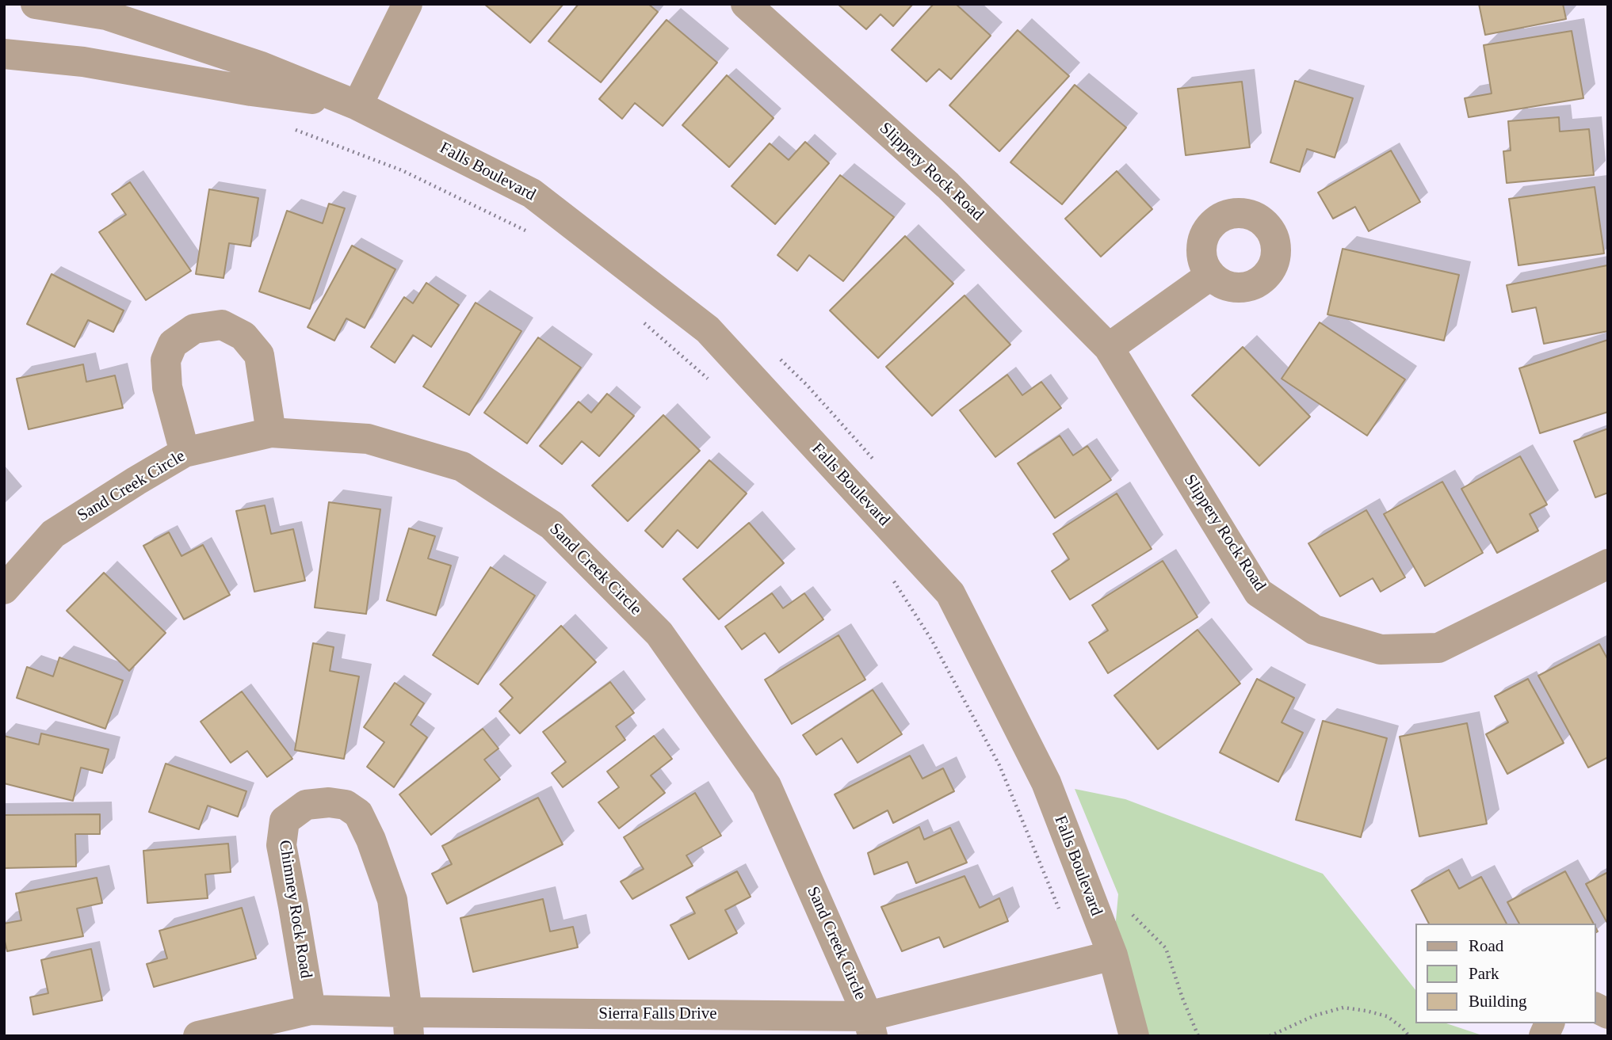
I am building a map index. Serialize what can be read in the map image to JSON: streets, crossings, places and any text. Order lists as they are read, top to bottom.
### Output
{
  "streets": {
    "street": [
      "Falls Boulevard",
      "Slippery Rock Road",
      "Sand Creek Circle",
      "Chimney Rock Road",
      "Sierra Falls Drive"
    ]
  },
  "crossings": [
    ["Falls Boulevard", "Sierra Falls Drive"],
    ["Sand Creek Circle", "Sierra Falls Drive"],
    ["Chimney Rock Road", "Sierra Falls Drive"]
  ],
  "legend": ["Road", "Park", "Building"]
}
